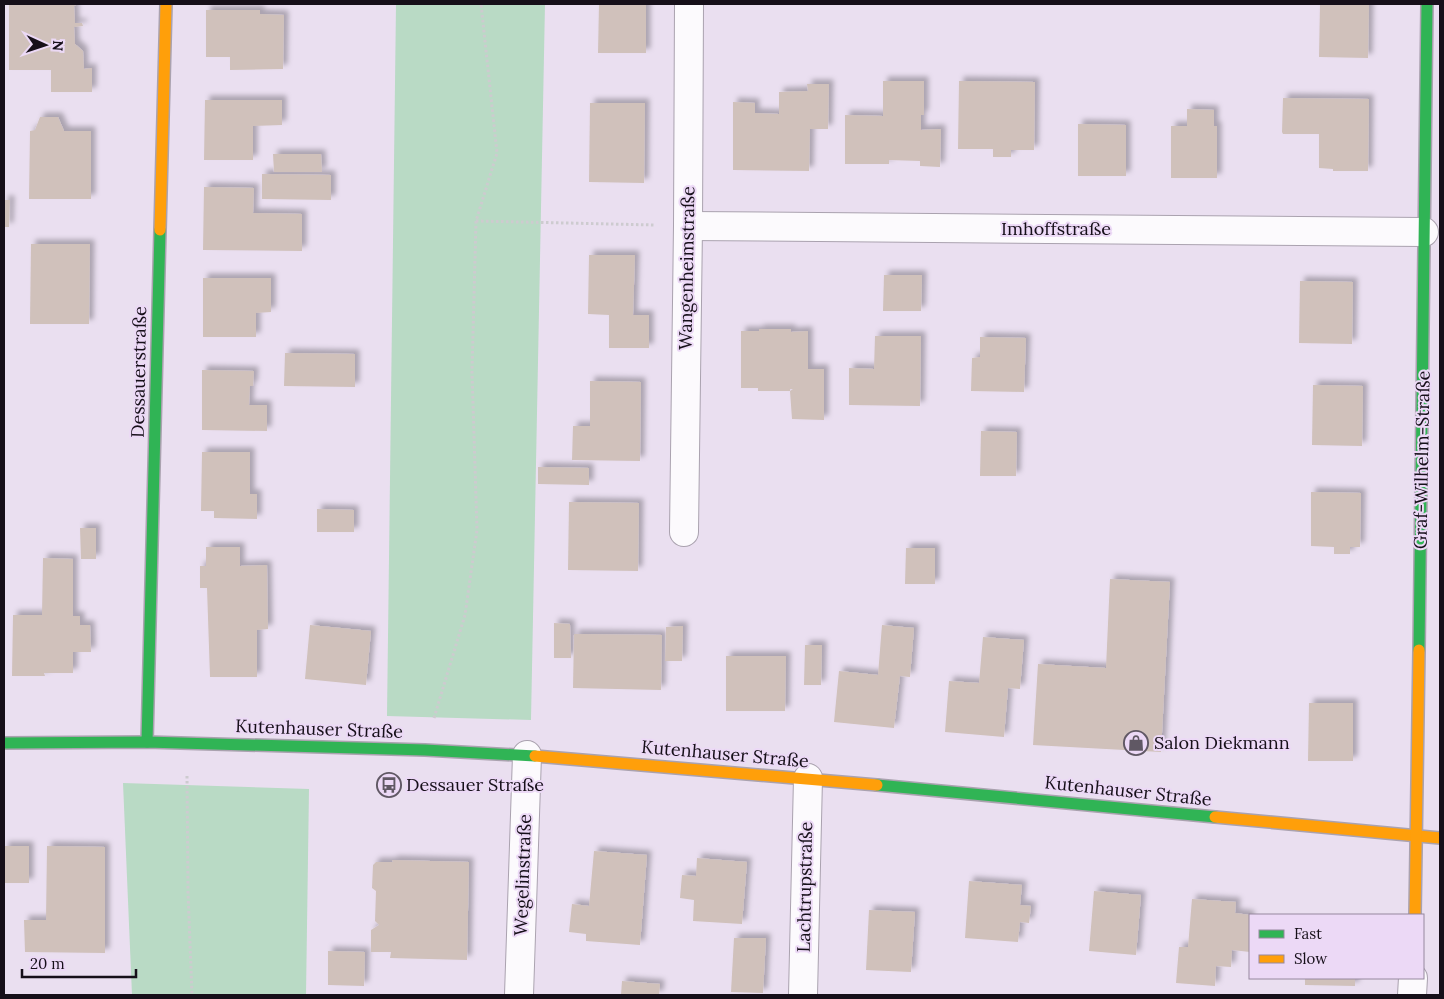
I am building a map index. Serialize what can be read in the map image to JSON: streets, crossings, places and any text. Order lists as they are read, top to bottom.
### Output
{
  "streets": {
    "street": [
      "Imhoffstraße",
      "Wangenheimstraße",
      "Dessauerstraße",
      "Graf-Wilhelm-Straße",
      "Kutenhauser Straße",
      "Wegelinstraße",
      "Lachtrupstraße"
    ]
  },
  "crossings": [
    ["Imhoffstraße", "Wangenheimstraße"],
    ["Imhoffstraße", "Graf-Wilhelm-Straße"],
    ["Dessauerstraße", "Kutenhauser Straße"],
    ["Graf-Wilhelm-Straße", "Kutenhauser Straße"],
    ["Kutenhauser Straße", "Wegelinstraße"],
    ["Kutenhauser Straße", "Lachtrupstraße"]
  ],
  "places": {
    "shop": ["Salon Diekmann"],
    "bus stop": ["Dessauer Straße"]
  },
  "legend": ["Fast", "Slow"],
  "scale_bar": "20 m",
  "north": "right"
}
